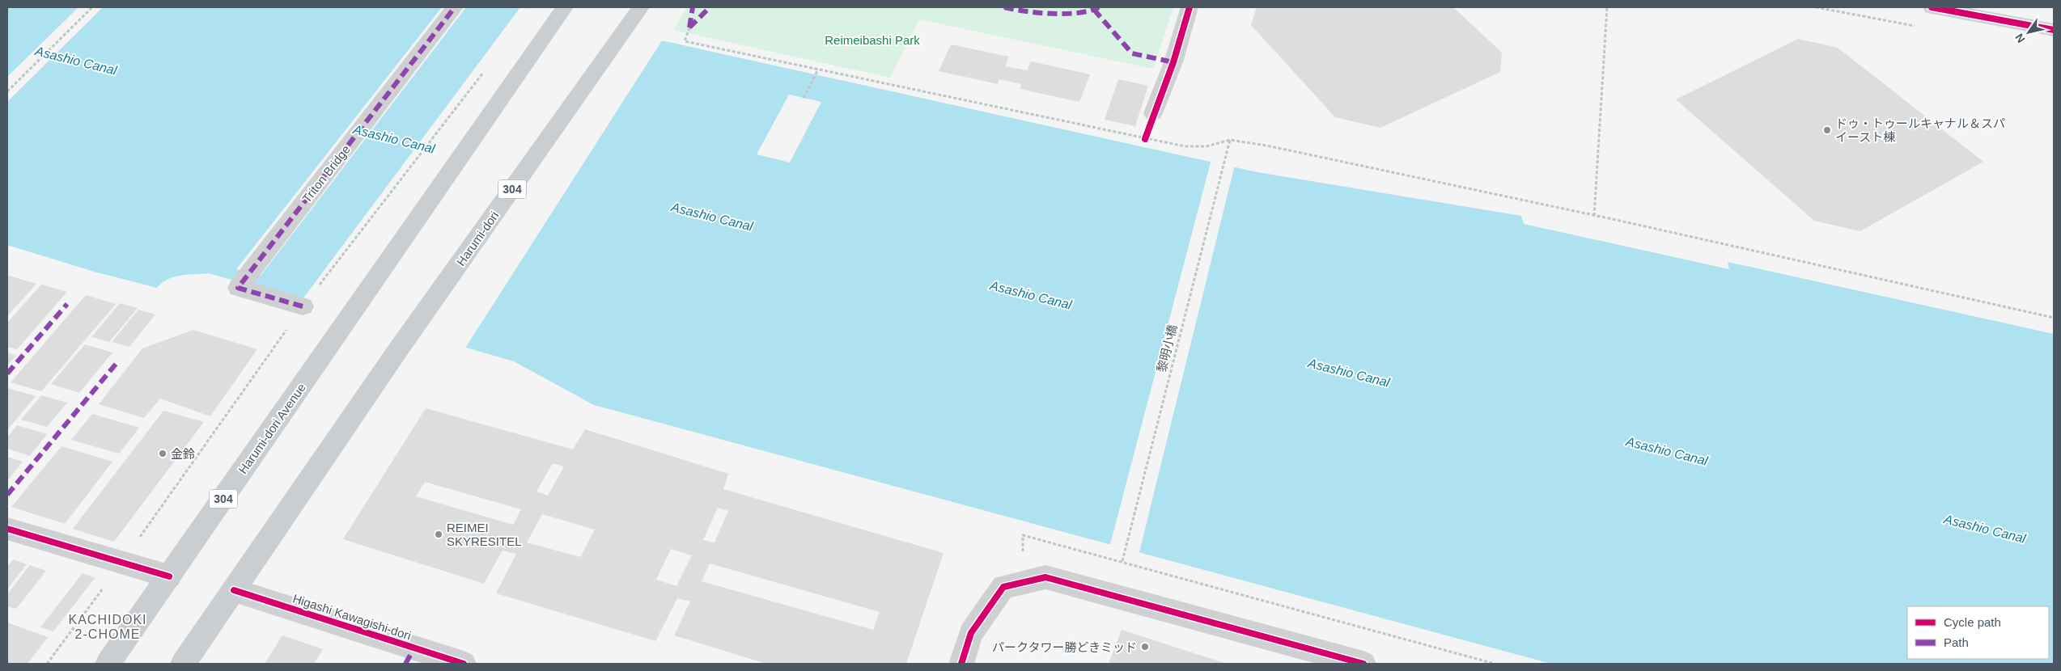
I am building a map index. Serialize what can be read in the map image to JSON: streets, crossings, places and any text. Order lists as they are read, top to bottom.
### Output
{
  "streets": {
    "main road": ["304", "Harumi-dori", "Harumi-dori Avenue"],
    "street": ["Triton Bridge", "Higashi Kawagishi-dori"],
    "path": ["黎明小橋"]
  },
  "crossings": [
    ["304", "Harumi-dori"],
    ["304", "Higashi Kawagishi-dori"],
    ["Harumi-dori", "Higashi Kawagishi-dori"]
  ],
  "districts": ["KACHIDOKI 2-CHOME"],
  "water": ["Asashio Canal"],
  "parks": ["Reimeibashi Park"],
  "places": [
    "ドゥ・トゥールキャナル＆スパ イースト棟",
    "金鈴",
    "REIMEI SKYRESITEL",
    "パークタワー勝どきミッド"
  ],
  "legend": ["Cycle path", "Path"],
  "north": "bottom left"
}
